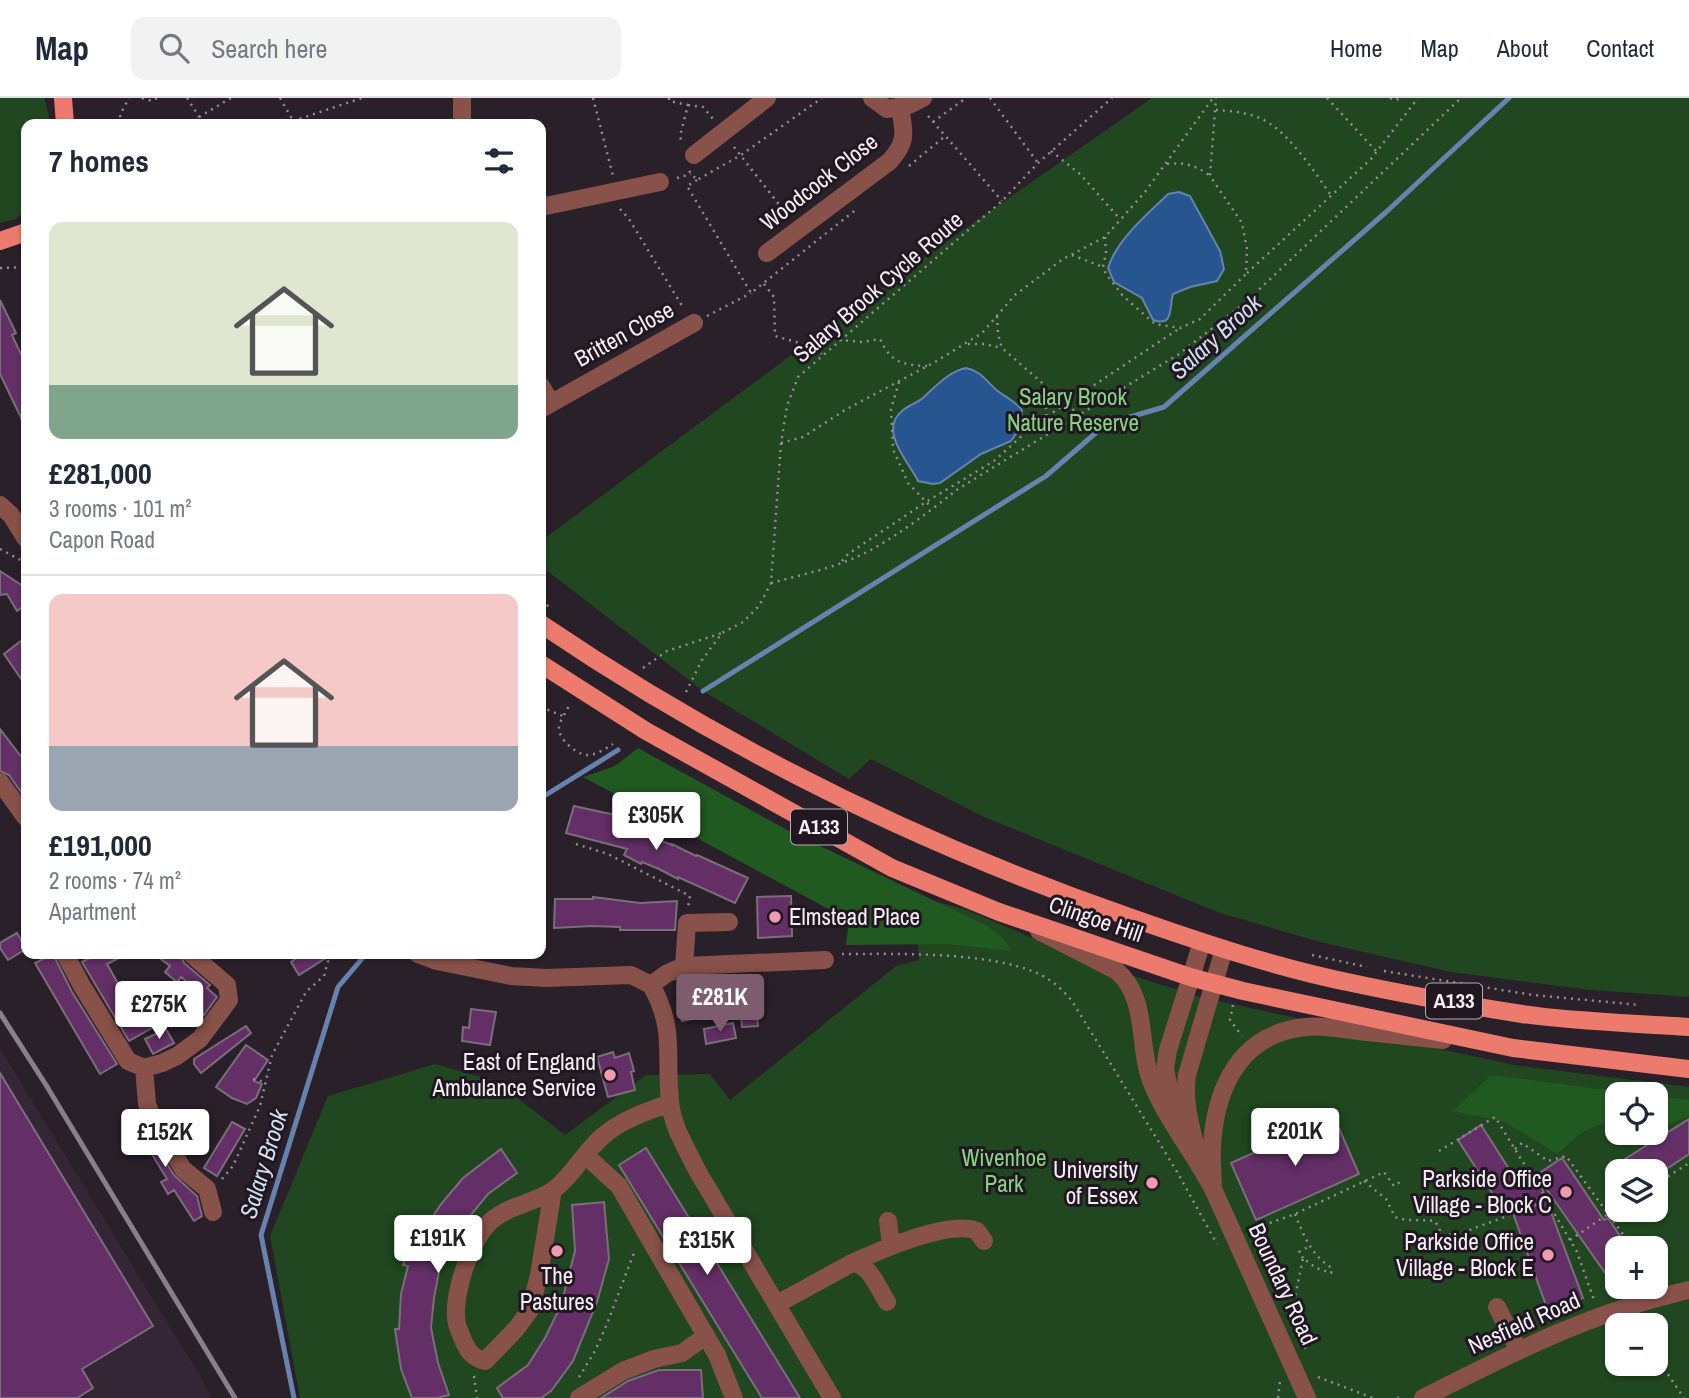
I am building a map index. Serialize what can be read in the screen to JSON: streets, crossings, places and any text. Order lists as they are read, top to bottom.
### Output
{
  "streets": {
    "main road": ["A133", "Clingoe Hill"],
    "street": [
      "Woodcock Close",
      "Britten Close",
      "Boundary Road",
      "Nesfield Road"
    ],
    "path": ["Salary Brook Cycle Route"]
  },
  "crossings": [
    ["A133", "Clingoe Hill"],
    ["A133", "Boundary Road"],
    ["Clingoe Hill", "Boundary Road"]
  ],
  "water": ["Salary Brook"],
  "parks": ["Salary Brook Nature Reserve", "Wivenhoe Park"],
  "places": [
    "Elmstead Place",
    "East of England Ambulance Service",
    "University of Essex",
    "Parkside Office Village - Block C",
    "The Pastures",
    "Parkside Office Village - Block E"
  ],
  "page": {
    "header": "Map",
    "search": "Search here",
    "nav": [
      "Home",
      "Map",
      "About",
      "Contact"
    ],
    "heading": "7 homes",
    "list": [
      {
        "name": "£281,000",
        "note": "3 rooms · 101 m² · Capon Road"
      },
      {
        "name": "£191,000",
        "note": "2 rooms · 74 m² · Apartment"
      }
    ],
    "price": [
      "£305K",
      "£281K",
      "£275K",
      "£201K",
      "£152K",
      "£191K",
      "£315K"
    ],
    "map_buttons": ["+", "−"]
  }
}
